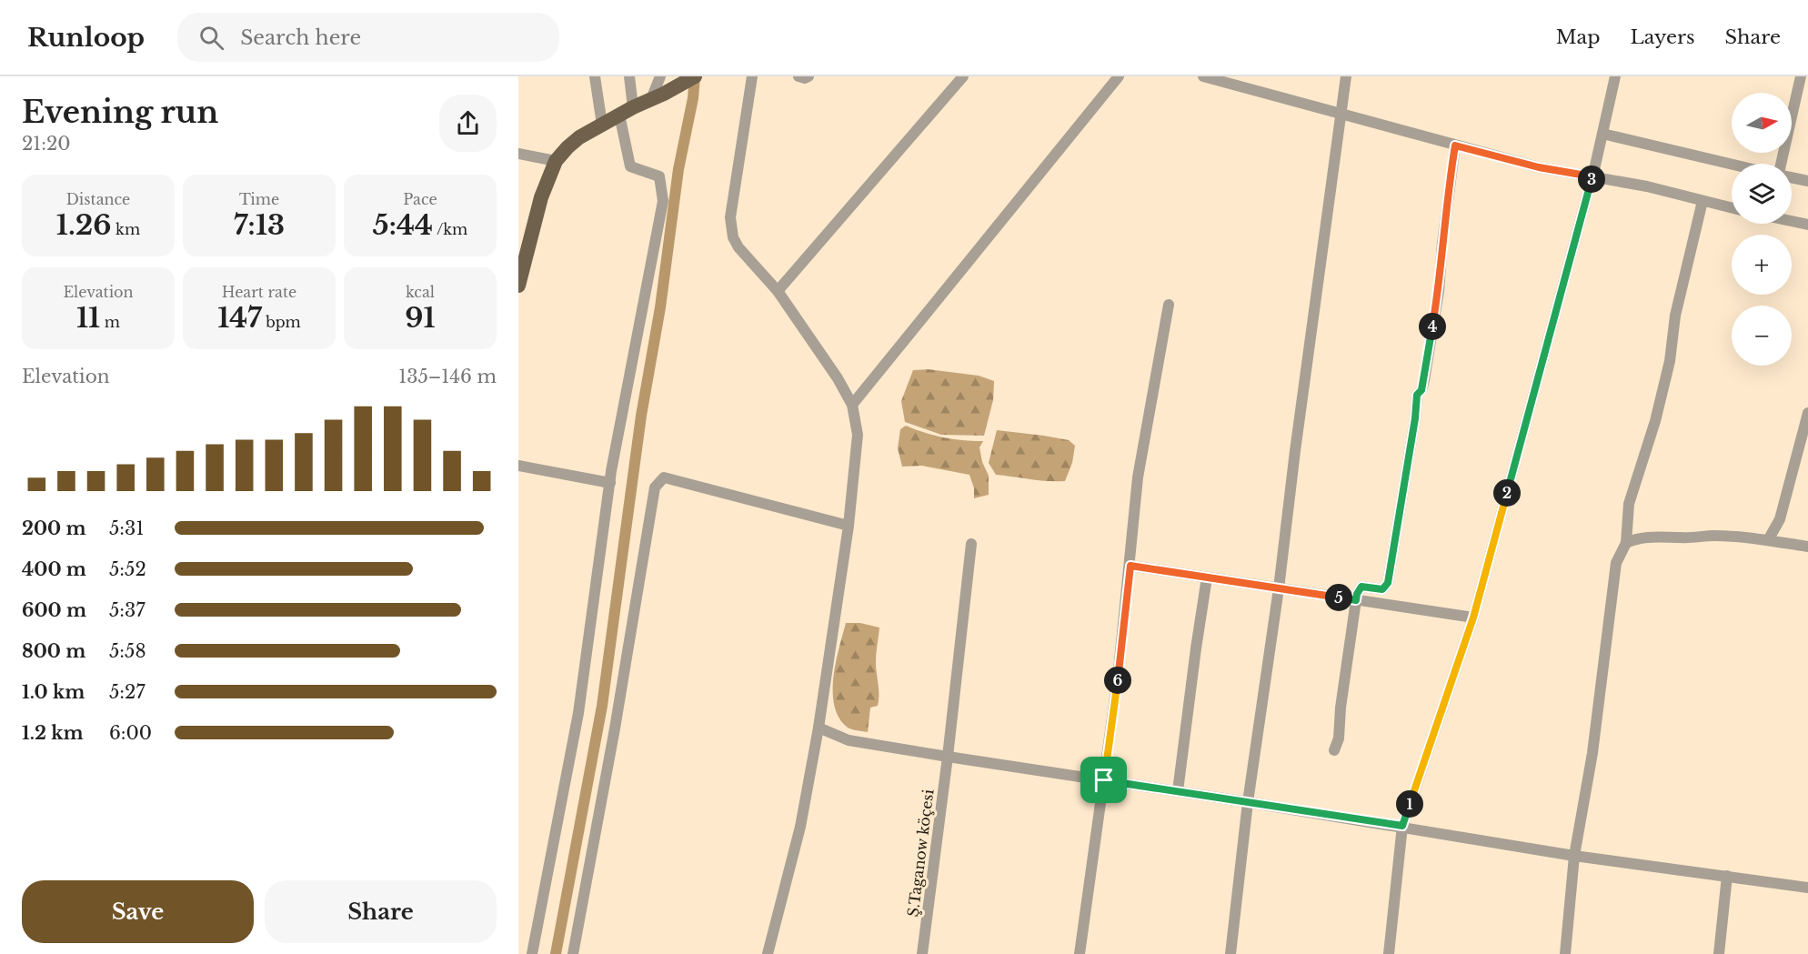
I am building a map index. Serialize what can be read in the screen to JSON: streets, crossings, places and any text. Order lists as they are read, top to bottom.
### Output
{
  "streets": {
    "street": ["Ş.Taganow köçesi"]
  },
  "north": "right",
  "page": {
    "header": "Runloop",
    "search": "Search here",
    "nav": ["Map", "Layers", "Share"],
    "heading": ["Evening run", "21:20"],
    "map_buttons": ["+", "−"],
    "pins": [
      "3",
      "4",
      "2",
      "5",
      "6",
      "1"
    ],
    "stats": [
      ["Distance", "1.26 km"],
      ["Time", "7:13"],
      ["Pace", "5:44 /km"],
      ["Elevation", "11 m"],
      ["Heart rate", "147 bpm"],
      ["kcal", "91"]
    ],
    "chart": ["Elevation", "135–146 m"],
    "list": [
      {
        "name": "200 m",
        "note": "5:31"
      },
      {
        "name": "400 m",
        "note": "5:52"
      },
      {
        "name": "600 m",
        "note": "5:37"
      },
      {
        "name": "800 m",
        "note": "5:58"
      },
      {
        "name": "1.0 km",
        "note": "5:27"
      },
      {
        "name": "1.2 km",
        "note": "6:00"
      }
    ],
    "buttons": ["Save", "Share"]
  }
}
